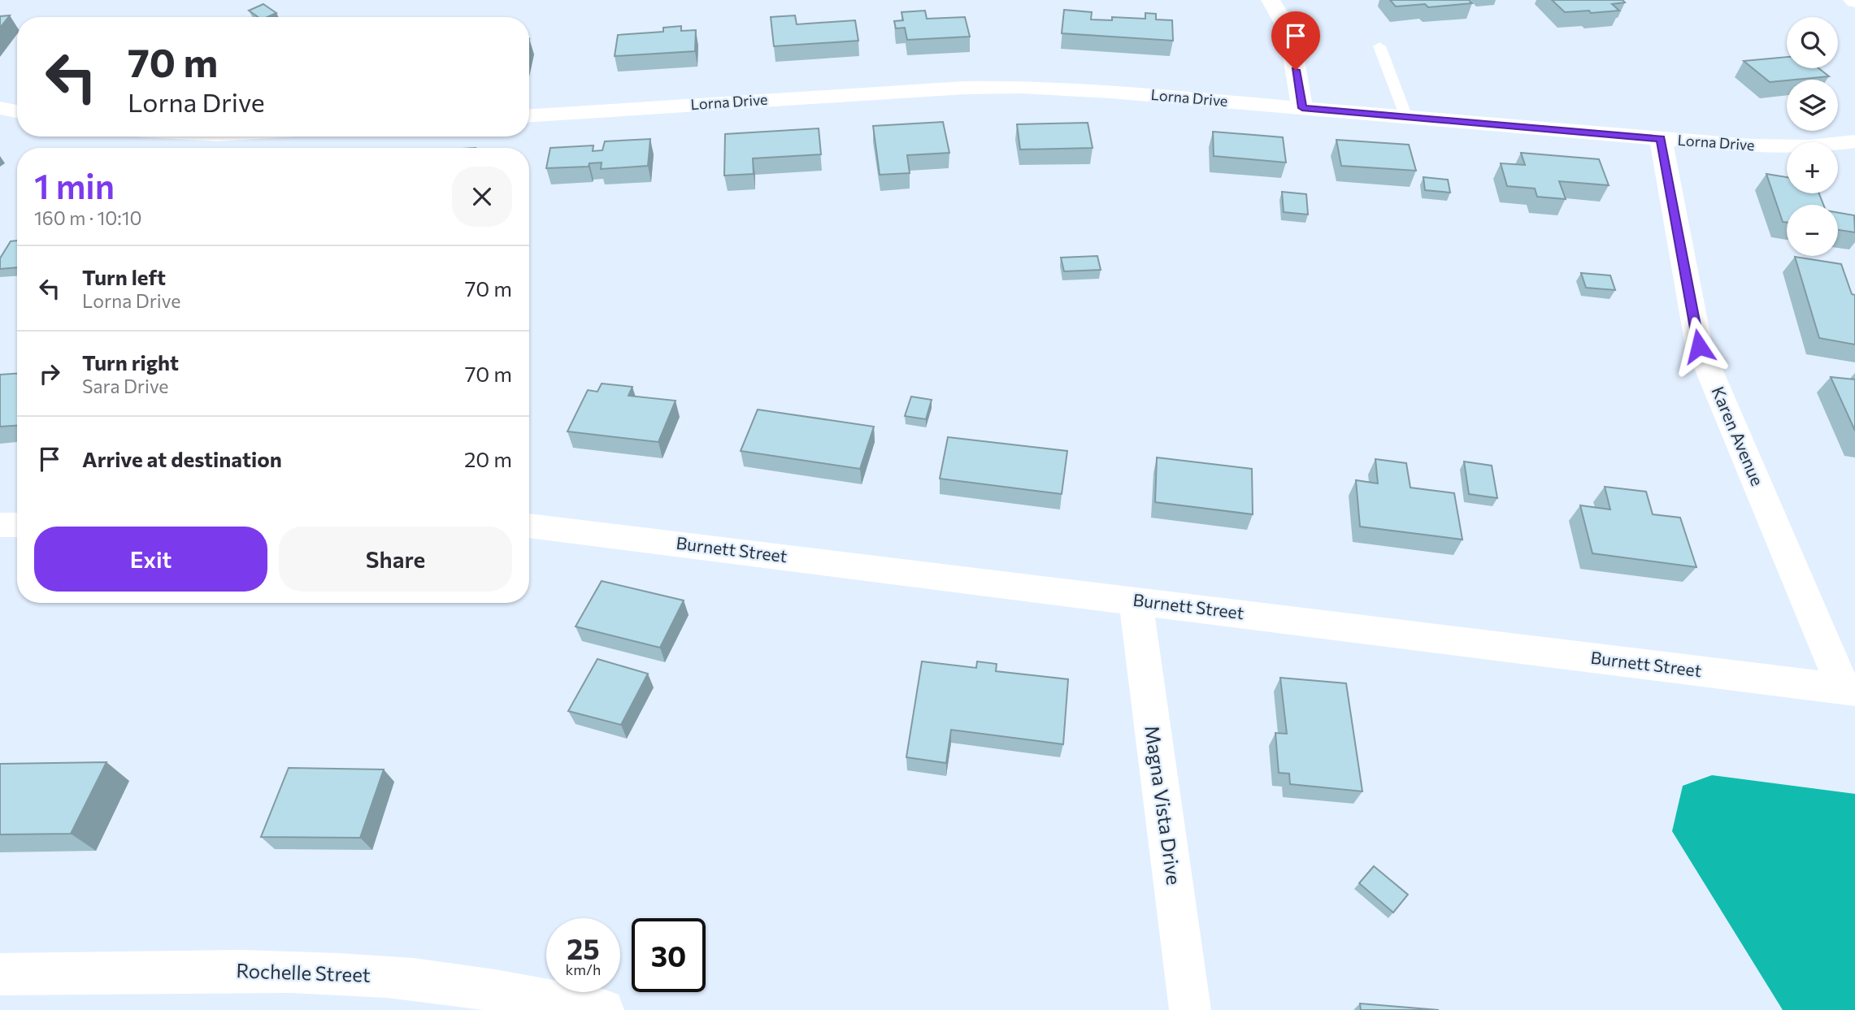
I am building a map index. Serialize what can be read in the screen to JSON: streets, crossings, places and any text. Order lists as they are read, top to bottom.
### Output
{
  "streets": {
    "street": [
      "Lorna Drive",
      "Karen Avenue",
      "Burnett Street",
      "Magna Vista Drive",
      "Rochelle Street"
    ]
  },
  "crossings": [
    ["Lorna Drive", "Karen Avenue"],
    ["Karen Avenue", "Burnett Street"],
    ["Burnett Street", "Magna Vista Drive"]
  ],
  "page": {
    "map_buttons": ["+", "−"],
    "turn": ["70 m", "Lorna Drive"],
    "heading": ["1 min", "160 m · 10:10"],
    "list": [
      {
        "name": "Turn left",
        "note": "Lorna Drive",
        "value": "70 m"
      },
      {
        "name": "Turn right",
        "note": "Sara Drive",
        "value": "70 m"
      },
      {
        "name": "Arrive at destination",
        "value": "20 m"
      }
    ],
    "buttons": ["Exit", "Share"],
    "speed": "25 km/h",
    "limit": "30"
  }
}
